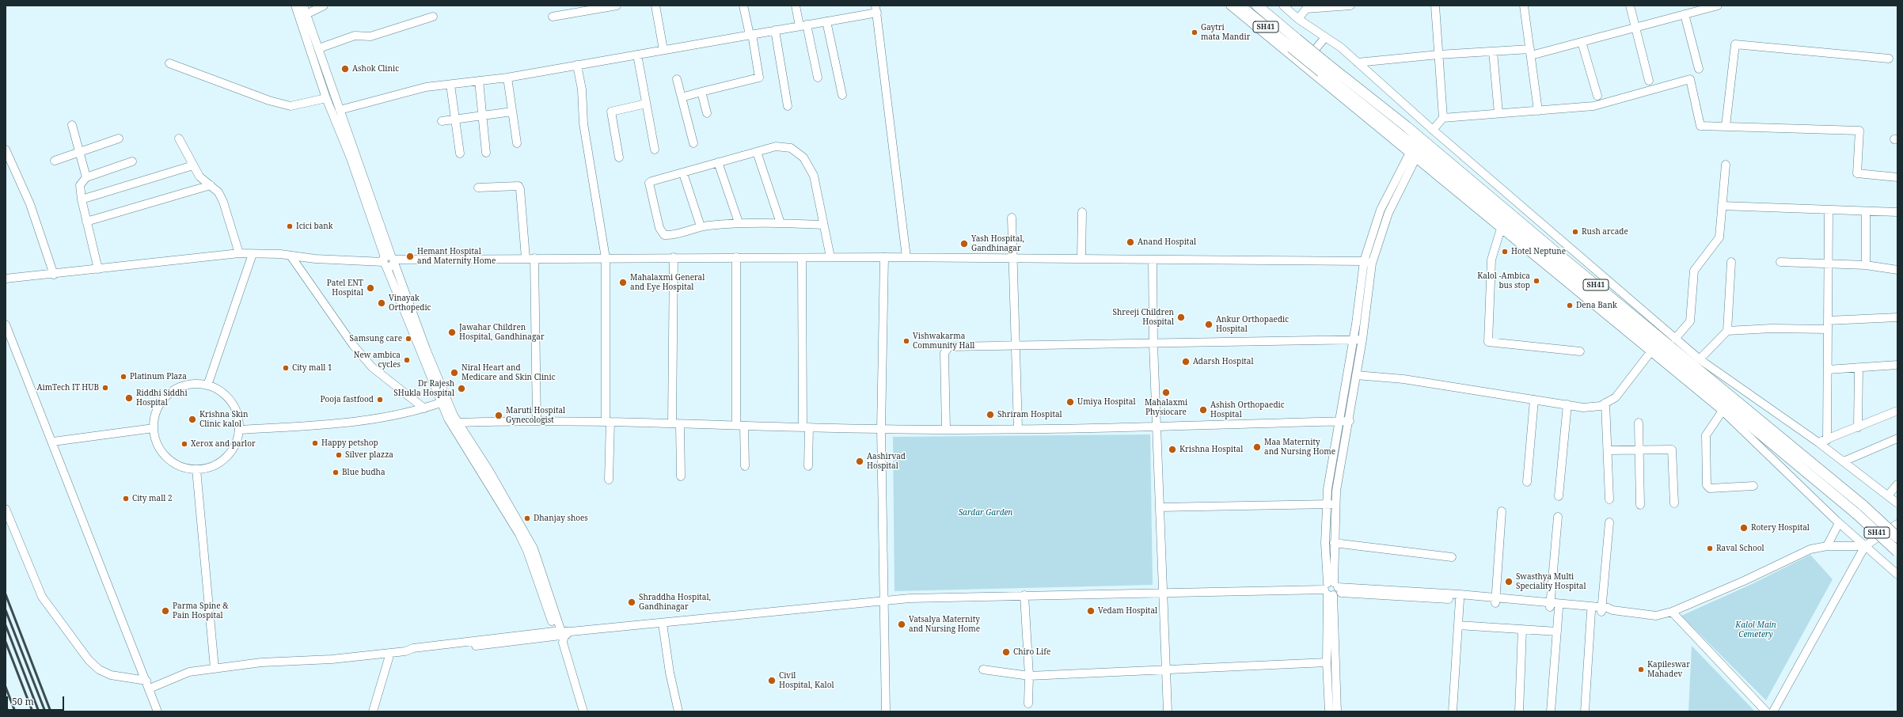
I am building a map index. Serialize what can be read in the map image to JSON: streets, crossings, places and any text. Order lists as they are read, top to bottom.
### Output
{
  "streets": {
    "main road": ["SH41"]
  },
  "parks": ["Sardar Garden", "Kalol Main Cemetery"],
  "places": [
    "Gaytri mata Mandir",
    "Ashok Clinic",
    "Icici bank",
    "Rush arcade",
    "Anand Hospital",
    "Yash Hospital, Gandhinagar",
    "Hotel Neptune",
    "Hemant Hospital and Maternity Home",
    "Kalol -Ambica bus stop",
    "Mahalaxmi General and Eye Hospital",
    "Patel ENT Hospital",
    "Vinayak Orthopedic",
    "Dena Bank",
    "Shreeji Children Hospital",
    "Ankur Orthopaedic Hospital",
    "Jawahar Children Hospital, Gandhinagar",
    "Samsung care",
    "Vishwakarma Community Hall",
    "New ambica cycles",
    "Adarsh Hospital",
    "City mall 1",
    "Niral Heart and Medicare and Skin Clinic",
    "Platinum Plaza",
    "AimTech IT HUB",
    "Dr Rajesh SHukla Hospital",
    "Mahalaxmi Physiocare",
    "Riddhi Siddhi Hospital",
    "Pooja fastfood",
    "Umiya Hospital",
    "Ashish Orthopaedic Hospital",
    "Shriram Hospital",
    "Maruti Hospital Gynecologist",
    "Krishna Skin Clinic kalol",
    "Happy petshop",
    "Xerox and parlor",
    "Maa Maternity and Nursing Home",
    "Krishna Hospital",
    "Silver plazza",
    "Aashirvad Hospital",
    "Blue budha",
    "City mall 2",
    "Dhanjay shoes",
    "Rotery Hospital",
    "Raval School",
    "Swasthya Multi Speciality Hospital",
    "Shraddha Hospital, Gandhinagar",
    "Parma Spine & Pain Hospital",
    "Vedam Hospital",
    "Vatsalya Maternity and Nursing Home",
    "Chiro Life",
    "Kapileswar Mahadev",
    "Civil Hospital, Kalol"
  ],
  "scale_bar": "50 m"
}
